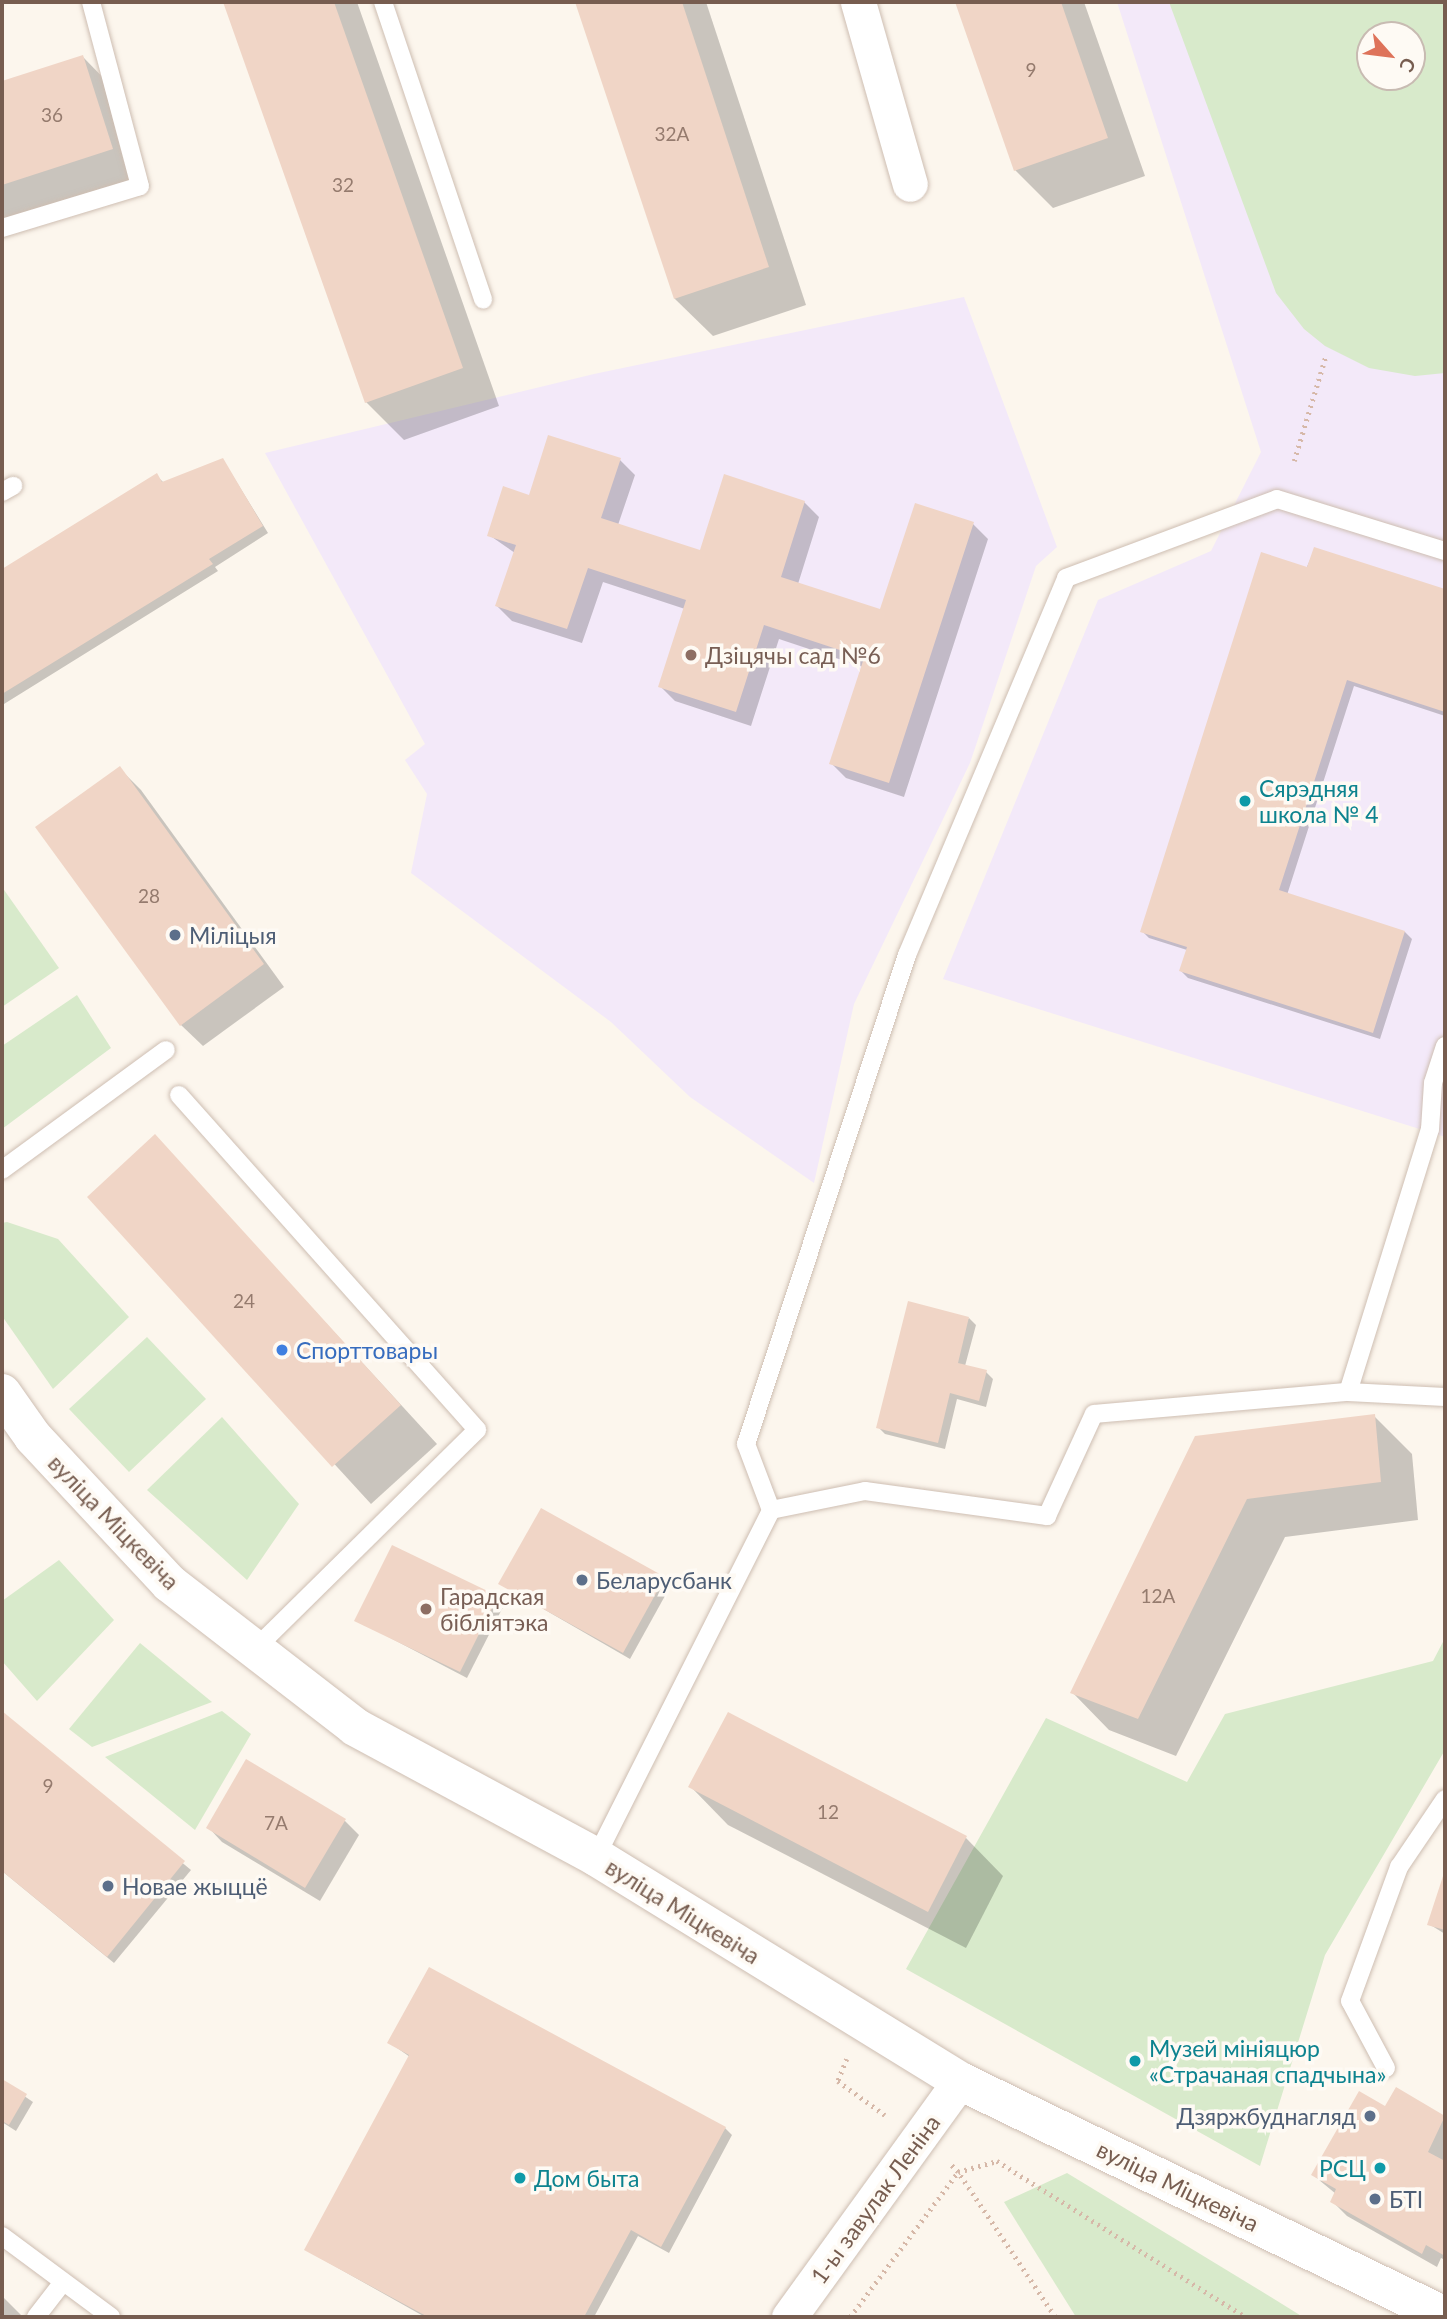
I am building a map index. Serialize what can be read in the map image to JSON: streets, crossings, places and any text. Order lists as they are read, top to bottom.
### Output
{
  "streets": {
    "street": ["вуліца Міцкевіча", "1-ы завулак Леніна"]
  },
  "crossings": [
    ["вуліца Міцкевіча", "1-ы завулак Леніна"]
  ],
  "places": [
    "Дзіцячы сад №6",
    "Сярэдняя школа № 4",
    "Міліцыя",
    "Спорттовары",
    "Беларусбанк",
    "Гарадская бібліятэка",
    "Новае жыццё",
    "Музей мініяцюр «Страчаная спадчына»",
    "Дзяржбуднагляд",
    "РСЦ",
    "Дом быта",
    "БТІ"
  ],
  "house_numbers": [
    "9",
    "36",
    "32А",
    "32",
    "28",
    "24",
    "12А",
    "9",
    "12",
    "7А"
  ],
  "north": "bottom right"
}
